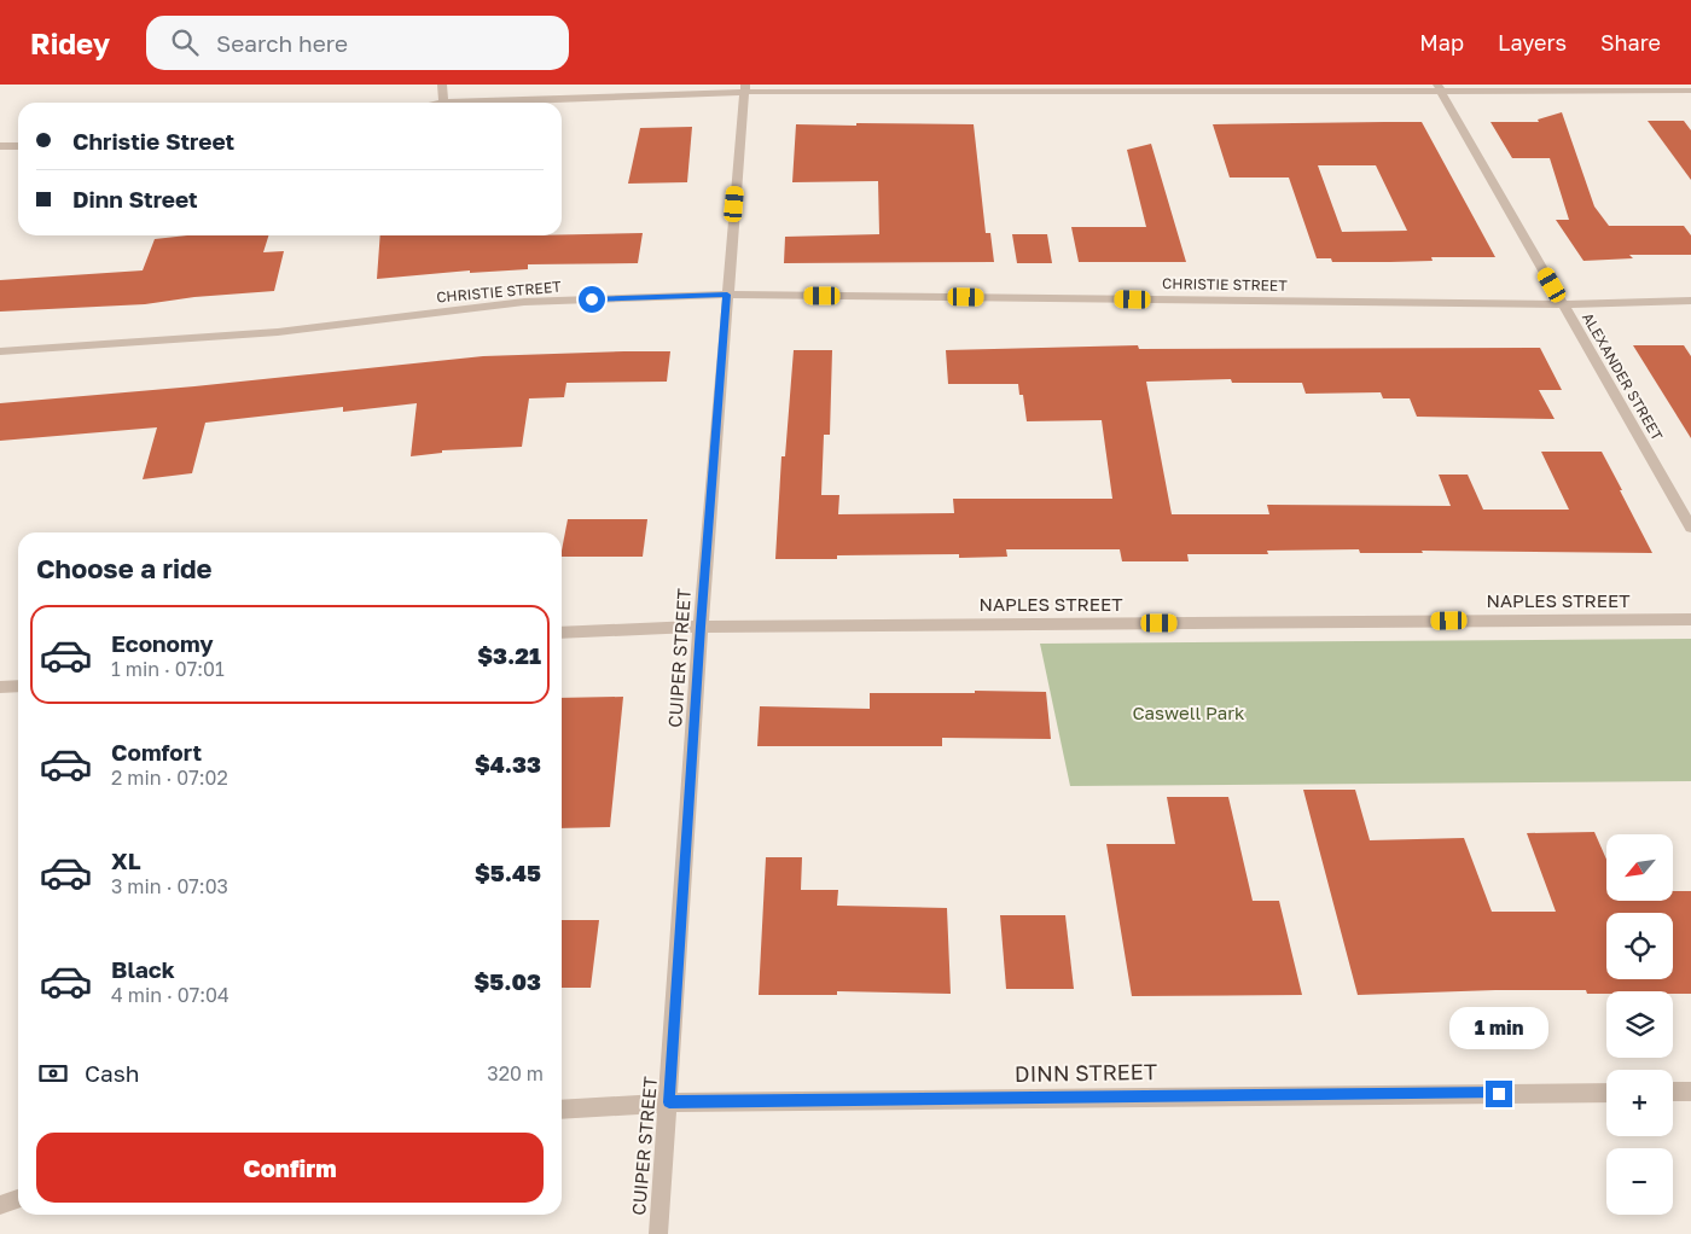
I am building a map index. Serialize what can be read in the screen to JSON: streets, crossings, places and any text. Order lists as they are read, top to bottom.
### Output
{
  "streets": {
    "street": [
      "CHRISTIE STREET",
      "ALEXANDER STREET",
      "NAPLES STREET",
      "CUIPER STREET",
      "DINN STREET"
    ]
  },
  "crossings": [
    ["CHRISTIE STREET", "ALEXANDER STREET"],
    ["CHRISTIE STREET", "CUIPER STREET"],
    ["NAPLES STREET", "CUIPER STREET"],
    ["CUIPER STREET", "DINN STREET"]
  ],
  "parks": ["Caswell Park"],
  "north": "bottom left",
  "page": {
    "header": "Ridey",
    "search": "Search here",
    "nav": ["Map", "Layers", "Share"],
    "banner": ["Christie Street", "Dinn Street"],
    "heading": "Choose a ride",
    "list": [
      {
        "name": "Economy",
        "note": "1 min · 07:01",
        "value": "$3.21"
      },
      {
        "name": "Comfort",
        "note": "2 min · 07:02",
        "value": "$4.33"
      },
      {
        "name": "XL",
        "note": "3 min · 07:03",
        "value": "$5.45"
      },
      {
        "name": "Black",
        "note": "4 min · 07:04",
        "value": "$5.03"
      }
    ],
    "map_buttons": ["+", "−"],
    "bubble": "1 min",
    "pay": ["Cash", "320 m"],
    "buttons": "Confirm"
  }
}
